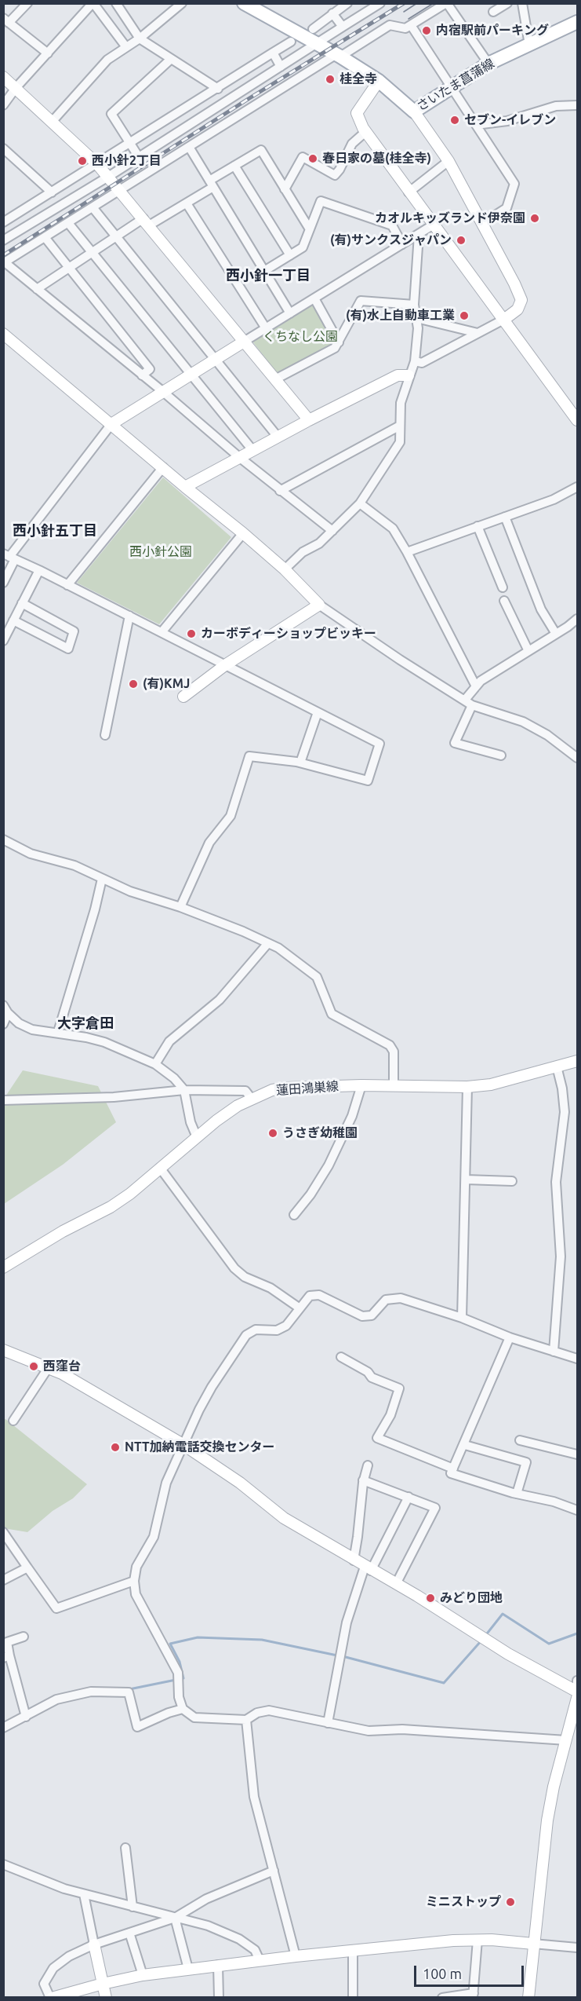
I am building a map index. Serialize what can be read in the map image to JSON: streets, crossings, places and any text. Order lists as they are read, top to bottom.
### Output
{
  "streets": {
    "main road": ["さいたま菖蒲線"],
    "street": ["蓮田鴻巣線"]
  },
  "districts": ["西小針一丁目", "西小針五丁目", "大字倉田"],
  "parks": ["くちなし公園", "西小針公園"],
  "places": [
    "内宿駅前パーキング",
    "桂全寺",
    "セブン-イレブン",
    "春日家の墓(桂全寺)",
    "西小針2丁目",
    "カオルキッズランド伊奈園",
    "(有)サンクスジャパン",
    "(有)水上自動車工業",
    "カーボディーショップビッキー",
    "(有)KMJ",
    "うさぎ幼稚園",
    "西窪台",
    "NTT加納電話交換センター",
    "みどり団地",
    "ミニストップ"
  ],
  "scale_bar": "100 m"
}
